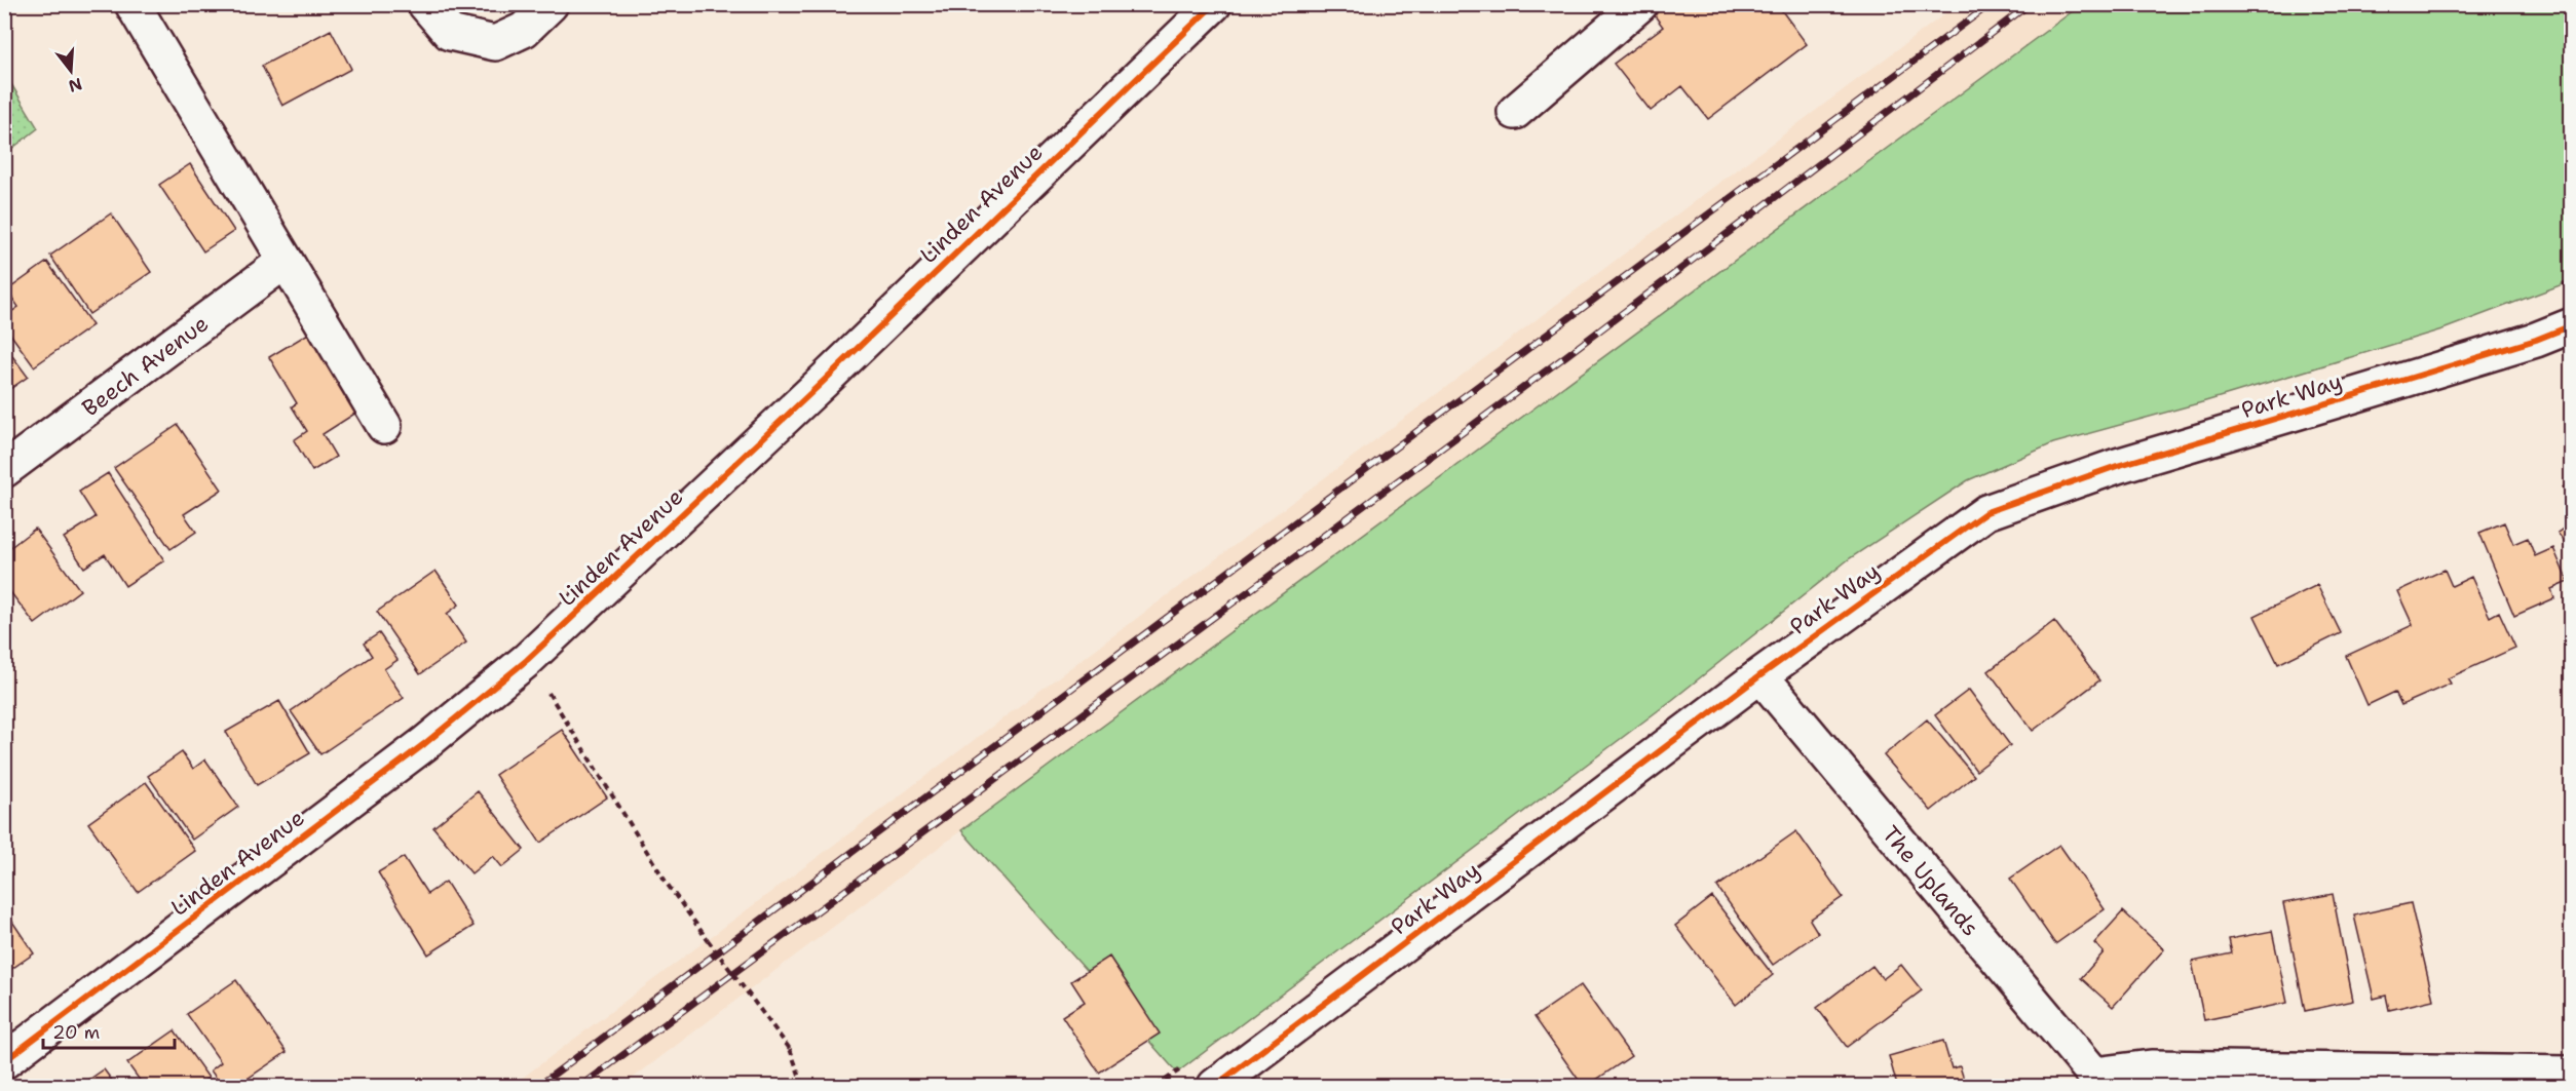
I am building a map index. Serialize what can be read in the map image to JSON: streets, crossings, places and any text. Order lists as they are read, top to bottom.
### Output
{
  "streets": {
    "street": [
      "Linden Avenue",
      "Beech Avenue",
      "Park Way",
      "The Uplands"
    ]
  },
  "crossings": [
    ["Park Way", "The Uplands"]
  ],
  "scale_bar": "20 m",
  "north": "bottom"
}
